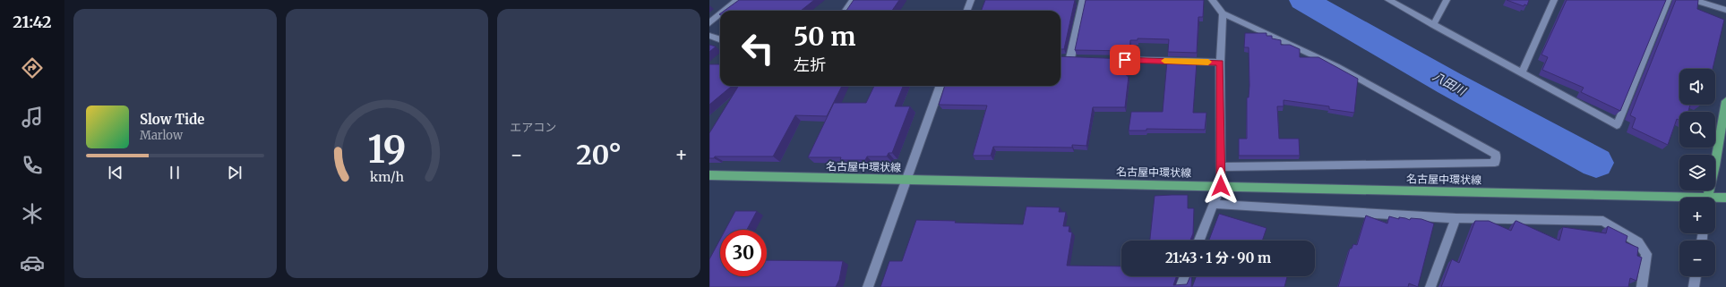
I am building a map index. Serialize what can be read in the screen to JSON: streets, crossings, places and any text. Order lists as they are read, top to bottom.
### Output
{
  "streets": {
    "main road": ["名古屋中環状線"]
  },
  "water": ["八田川"],
  "page": {
    "tabs": "21:42",
    "tile": "エアコン",
    "turn": ["50 m", "左折"],
    "map_buttons": ["+", "−"],
    "song": ["Slow Tide", "Marlow"],
    "heat": ["−", "20°", "+"],
    "limit": "30",
    "trip": "21:43 · 1 分 · 90 m",
    "gauge": ["19", "km/h"]
  }
}
